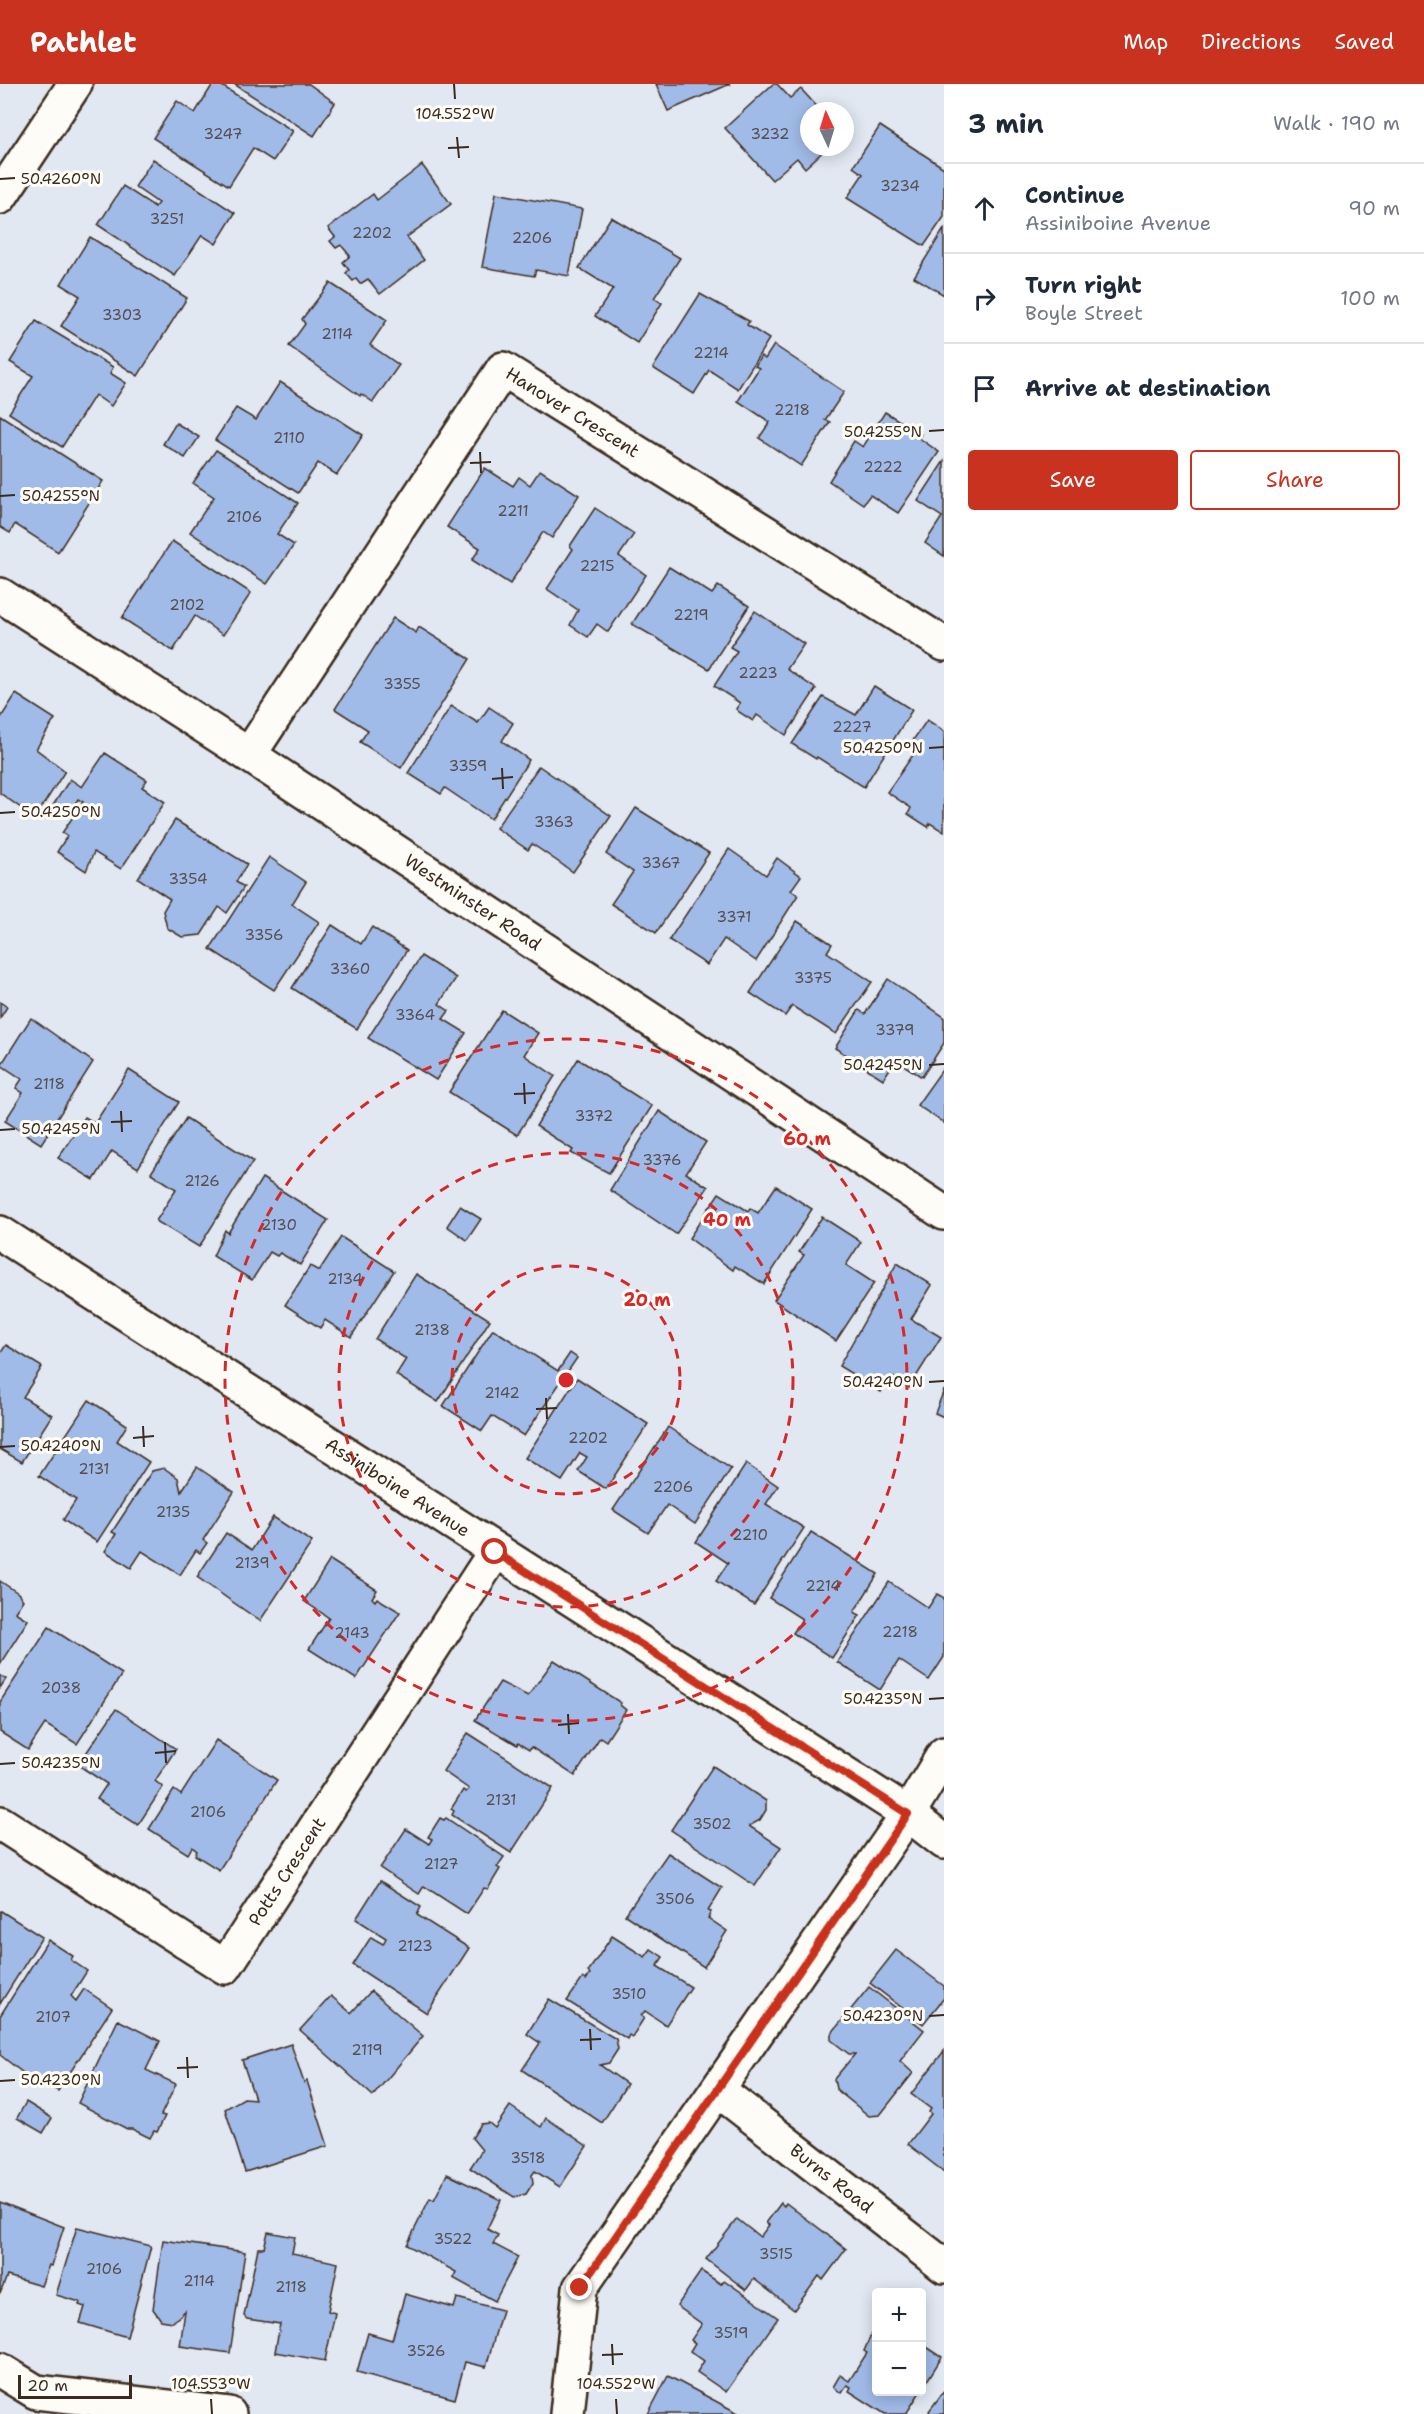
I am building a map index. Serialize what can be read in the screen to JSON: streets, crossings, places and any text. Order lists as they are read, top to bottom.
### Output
{
  "streets": {
    "street": [
      "Hanover Crescent",
      "Westminster Road",
      "Assiniboine Avenue",
      "Potts Crescent",
      "Burns Road"
    ]
  },
  "crossings": [
    ["Hanover Crescent", "Westminster Road"],
    ["Assiniboine Avenue", "Potts Crescent"]
  ],
  "house_numbers": [
    "3247",
    "3232",
    "3234",
    "3251",
    "2202",
    "2206",
    "3303",
    "2114",
    "2214",
    "2218",
    "2110",
    "2222",
    "2211",
    "2106",
    "2215",
    "2102",
    "2219",
    "2223",
    "3355",
    "2227",
    "3359",
    "3363",
    "3367",
    "3354",
    "3371",
    "3356",
    "3360",
    "3375",
    "3364",
    "3379",
    "2118",
    "3372",
    "3376",
    "2126",
    "2130",
    "2134",
    "2138",
    "2142",
    "2202",
    "2131",
    "2206",
    "2135",
    "2210",
    "2139",
    "2214",
    "2218",
    "2143",
    "2038",
    "2131",
    "2106",
    "3502",
    "2127",
    "3506",
    "2123",
    "3510",
    "2107",
    "2119",
    "3518",
    "3522",
    "3515",
    "2106",
    "2114",
    "2118",
    "3519",
    "3526"
  ],
  "scale_bar": "20 m",
  "north": "top",
  "page": {
    "header": "Pathlet",
    "nav": ["Map", "Directions", "Saved"],
    "heading": ["3 min", "Walk · 190 m"],
    "list": [
      ["Continue", "Assiniboine Avenue", "90 m"],
      ["Turn right", "Boyle Street", "100 m"],
      "Arrive at destination"
    ],
    "buttons": ["Save", "Share"],
    "map_buttons": ["+", "−"],
    "scale": "20 m"
  },
  "coordinates": [
    "104.552°W",
    "50.4260°N",
    "50.4255°N",
    "50.4250°N",
    "50.4245°N",
    "50.4240°N",
    "50.4235°N",
    "50.4230°N",
    "104.553°W"
  ],
  "rings": ["60 m", "40 m", "20 m"]
}
